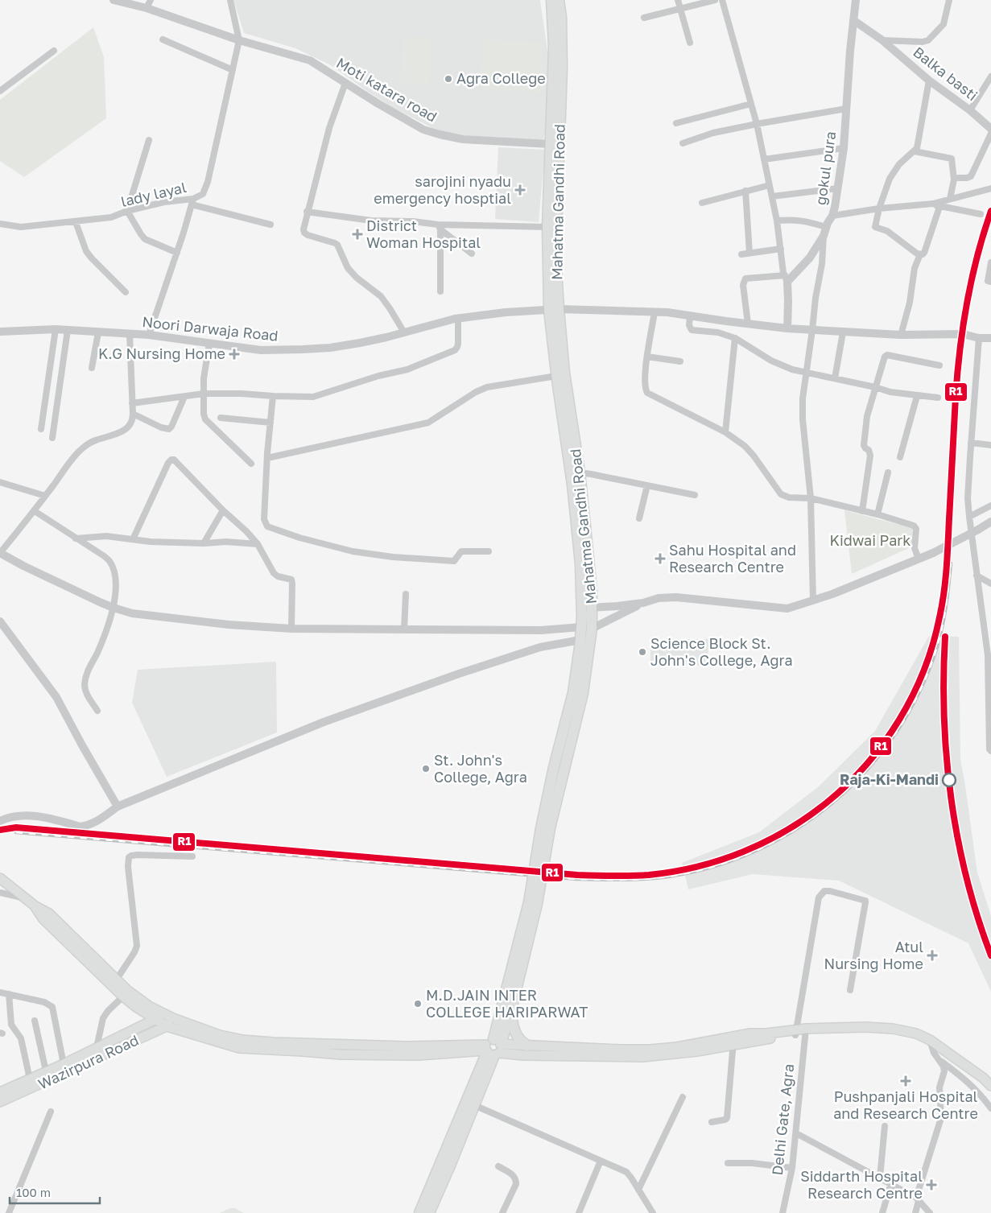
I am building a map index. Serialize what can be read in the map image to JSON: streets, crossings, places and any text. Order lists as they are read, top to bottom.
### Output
{
  "streets": {
    "highway": ["Mahatma Gandhi Road"],
    "main road": ["Wazirpura Road"],
    "street": [
      "Balka basti",
      "Moti katara road",
      "gokul pura",
      "lady layal",
      "Noori Darwaja Road",
      "Delhi Gate, Agra"
    ]
  },
  "crossings": [
    ["Balka basti", "gokul pura"],
    ["Moti katara road", "lady layal"],
    ["Moti katara road", "Mahatma Gandhi Road"],
    ["Mahatma Gandhi Road", "Noori Darwaja Road"]
  ],
  "parks": ["Kidwai Park"],
  "places": {
    "other": [
      "Agra College",
      "Science Block St. John's College, Agra",
      "St. John's College, Agra",
      "Raja-Ki-Mandi",
      "M.D.JAIN INTER COLLEGE HARIPARWAT"
    ],
    "health": [
      "sarojini nyadu emergency hosptial",
      "District Woman Hospital",
      "K.G Nursing Home",
      "Sahu Hospital and Research Centre",
      "Atul Nursing Home",
      "Pushpanjali Hospital and Research Centre",
      "Siddarth Hospital Research Centre"
    ]
  },
  "lines": ["transit line R1"],
  "scale_bar": "100 m"
}
